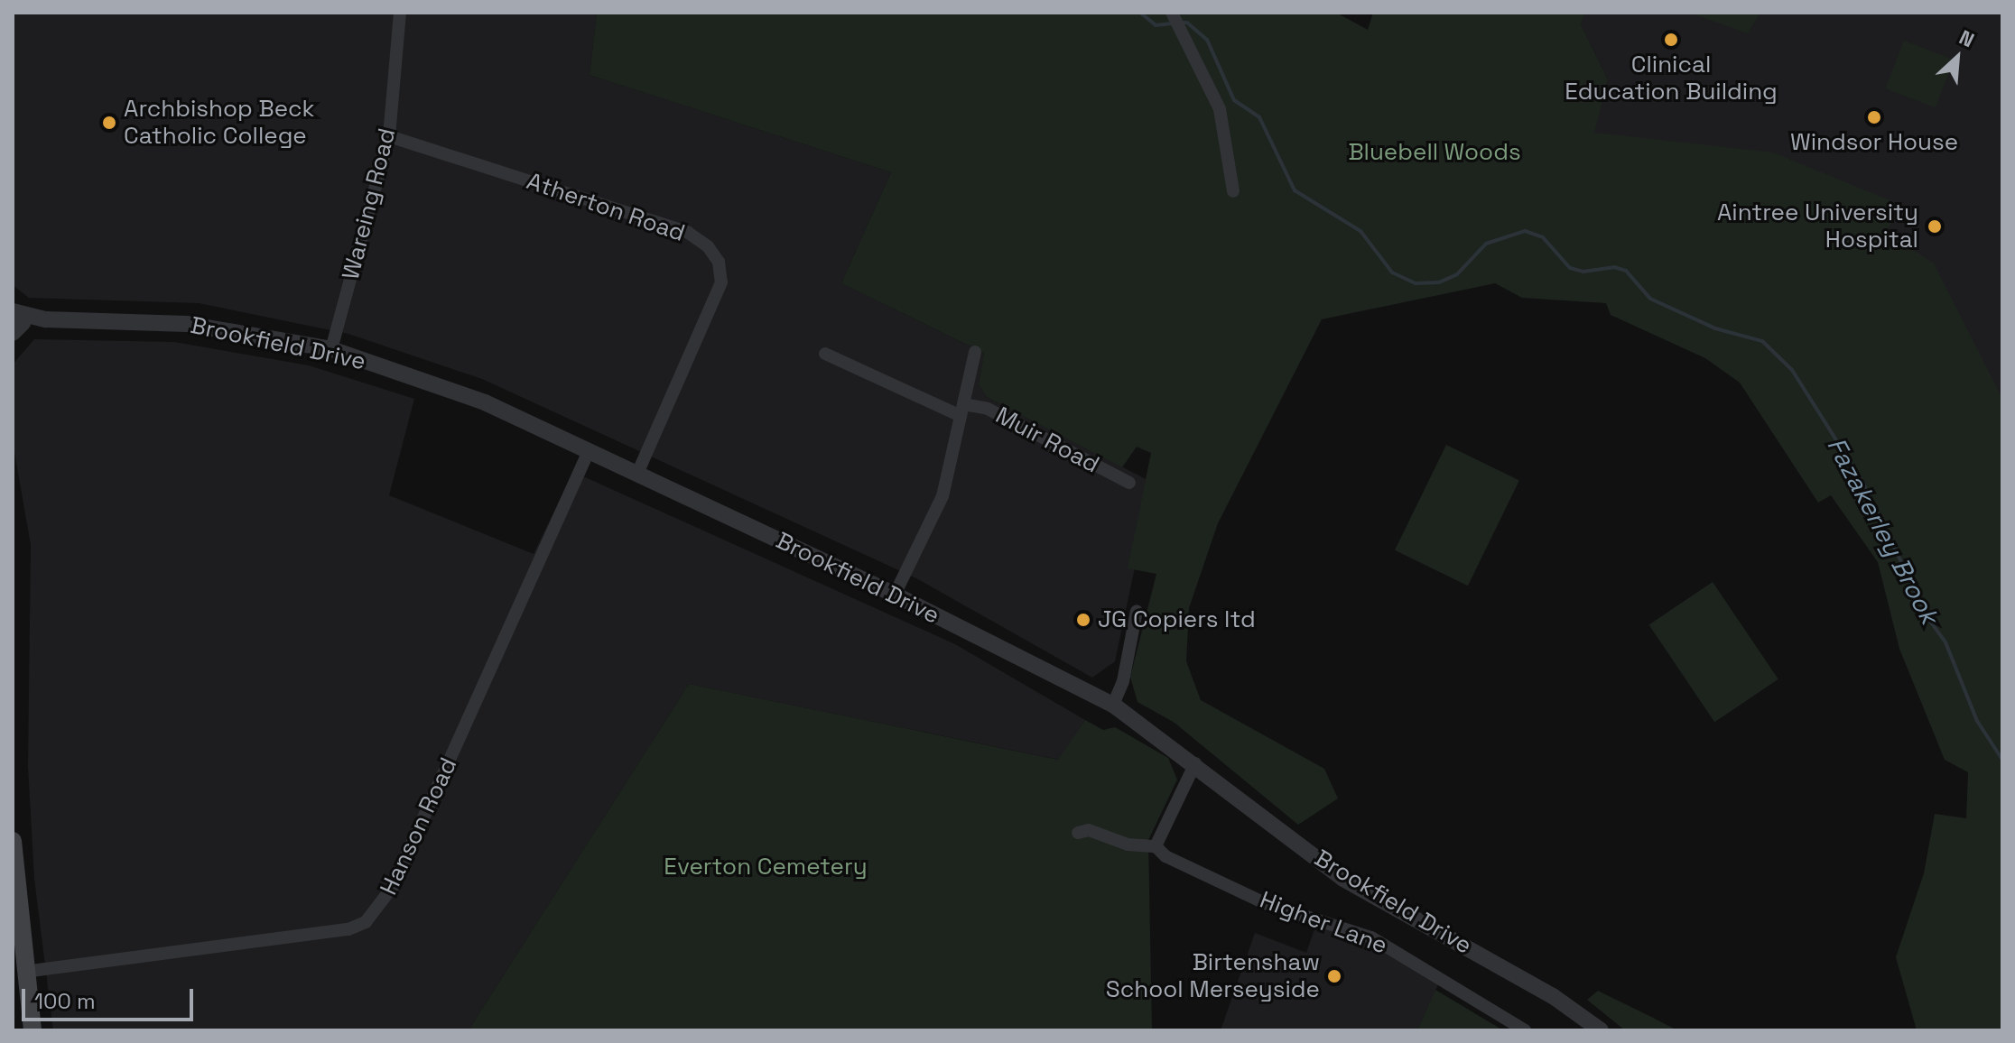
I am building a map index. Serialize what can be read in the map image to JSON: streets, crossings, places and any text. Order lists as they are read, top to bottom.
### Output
{
  "streets": {
    "street": [
      "Wareing Road",
      "Atherton Road",
      "Brookfield Drive",
      "Muir Road",
      "Hanson Road",
      "Higher Lane"
    ]
  },
  "crossings": [
    ["Wareing Road", "Atherton Road"],
    ["Wareing Road", "Brookfield Drive"],
    ["Atherton Road", "Brookfield Drive"],
    ["Brookfield Drive", "Muir Road"],
    ["Brookfield Drive", "Hanson Road"]
  ],
  "water": ["Fazakerley Brook"],
  "parks": ["Bluebell Woods", "Everton Cemetery"],
  "places": [
    "Clinical Education Building",
    "Windsor House",
    "Archbishop Beck Catholic College",
    "Aintree University Hospital",
    "JG Copiers ltd",
    "Birtenshaw School Merseyside"
  ],
  "scale_bar": "100 m",
  "north": "top right"
}
